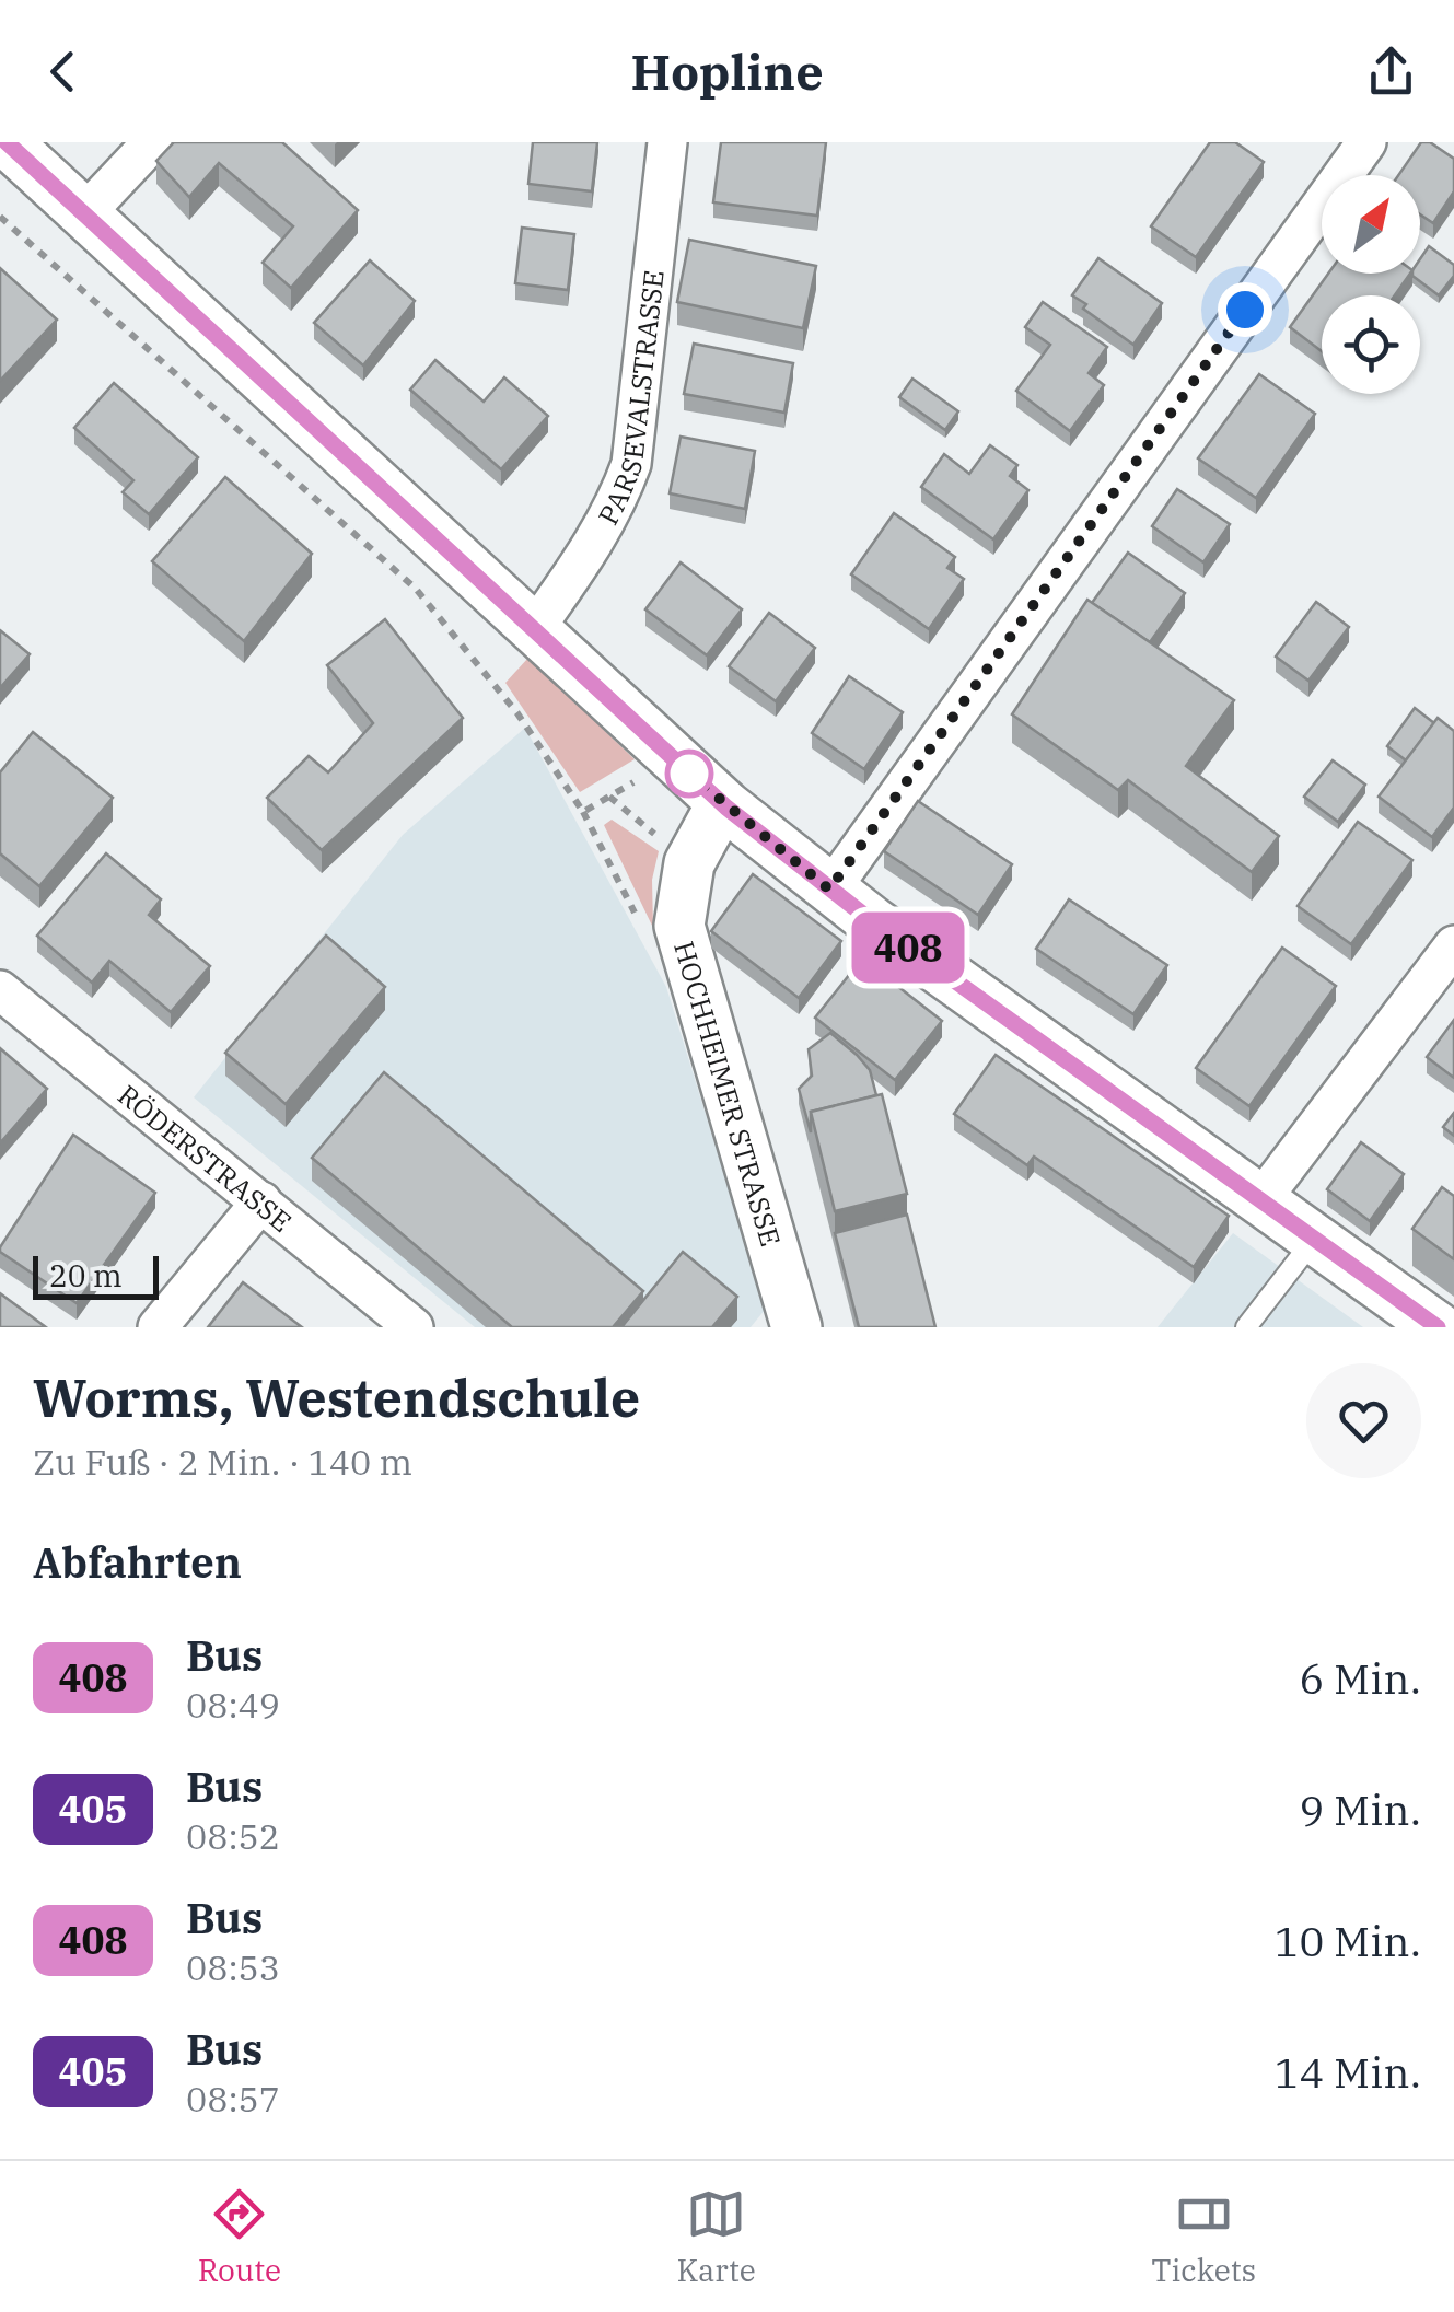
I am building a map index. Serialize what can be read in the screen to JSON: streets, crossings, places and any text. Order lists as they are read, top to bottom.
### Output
{
  "streets": {
    "street": ["PARSEVALSTRASSE", "HOCHHEIMER STRASSE", "RÖDERSTRASSE"]
  },
  "lines": ["bus line 408"],
  "scale_bar": "20 m",
  "north": "top right",
  "page": {
    "header": "Hopline",
    "on_map": "408",
    "scale": "20 m",
    "heading": [
      ["Worms, Westendschule", "Zu Fuß · 2 Min. · 140 m"],
      "Abfahrten"
    ],
    "list": [
      {
        "mark": "408",
        "name": "Bus",
        "note": "08:49",
        "value": "6 Min."
      },
      {
        "mark": "405",
        "name": "Bus",
        "note": "08:52",
        "value": "9 Min."
      },
      {
        "mark": "408",
        "name": "Bus",
        "note": "08:53",
        "value": "10 Min."
      },
      {
        "mark": "405",
        "name": "Bus",
        "note": "08:57",
        "value": "14 Min."
      }
    ],
    "tabs": ["Route", "Karte", "Tickets"]
  }
}
